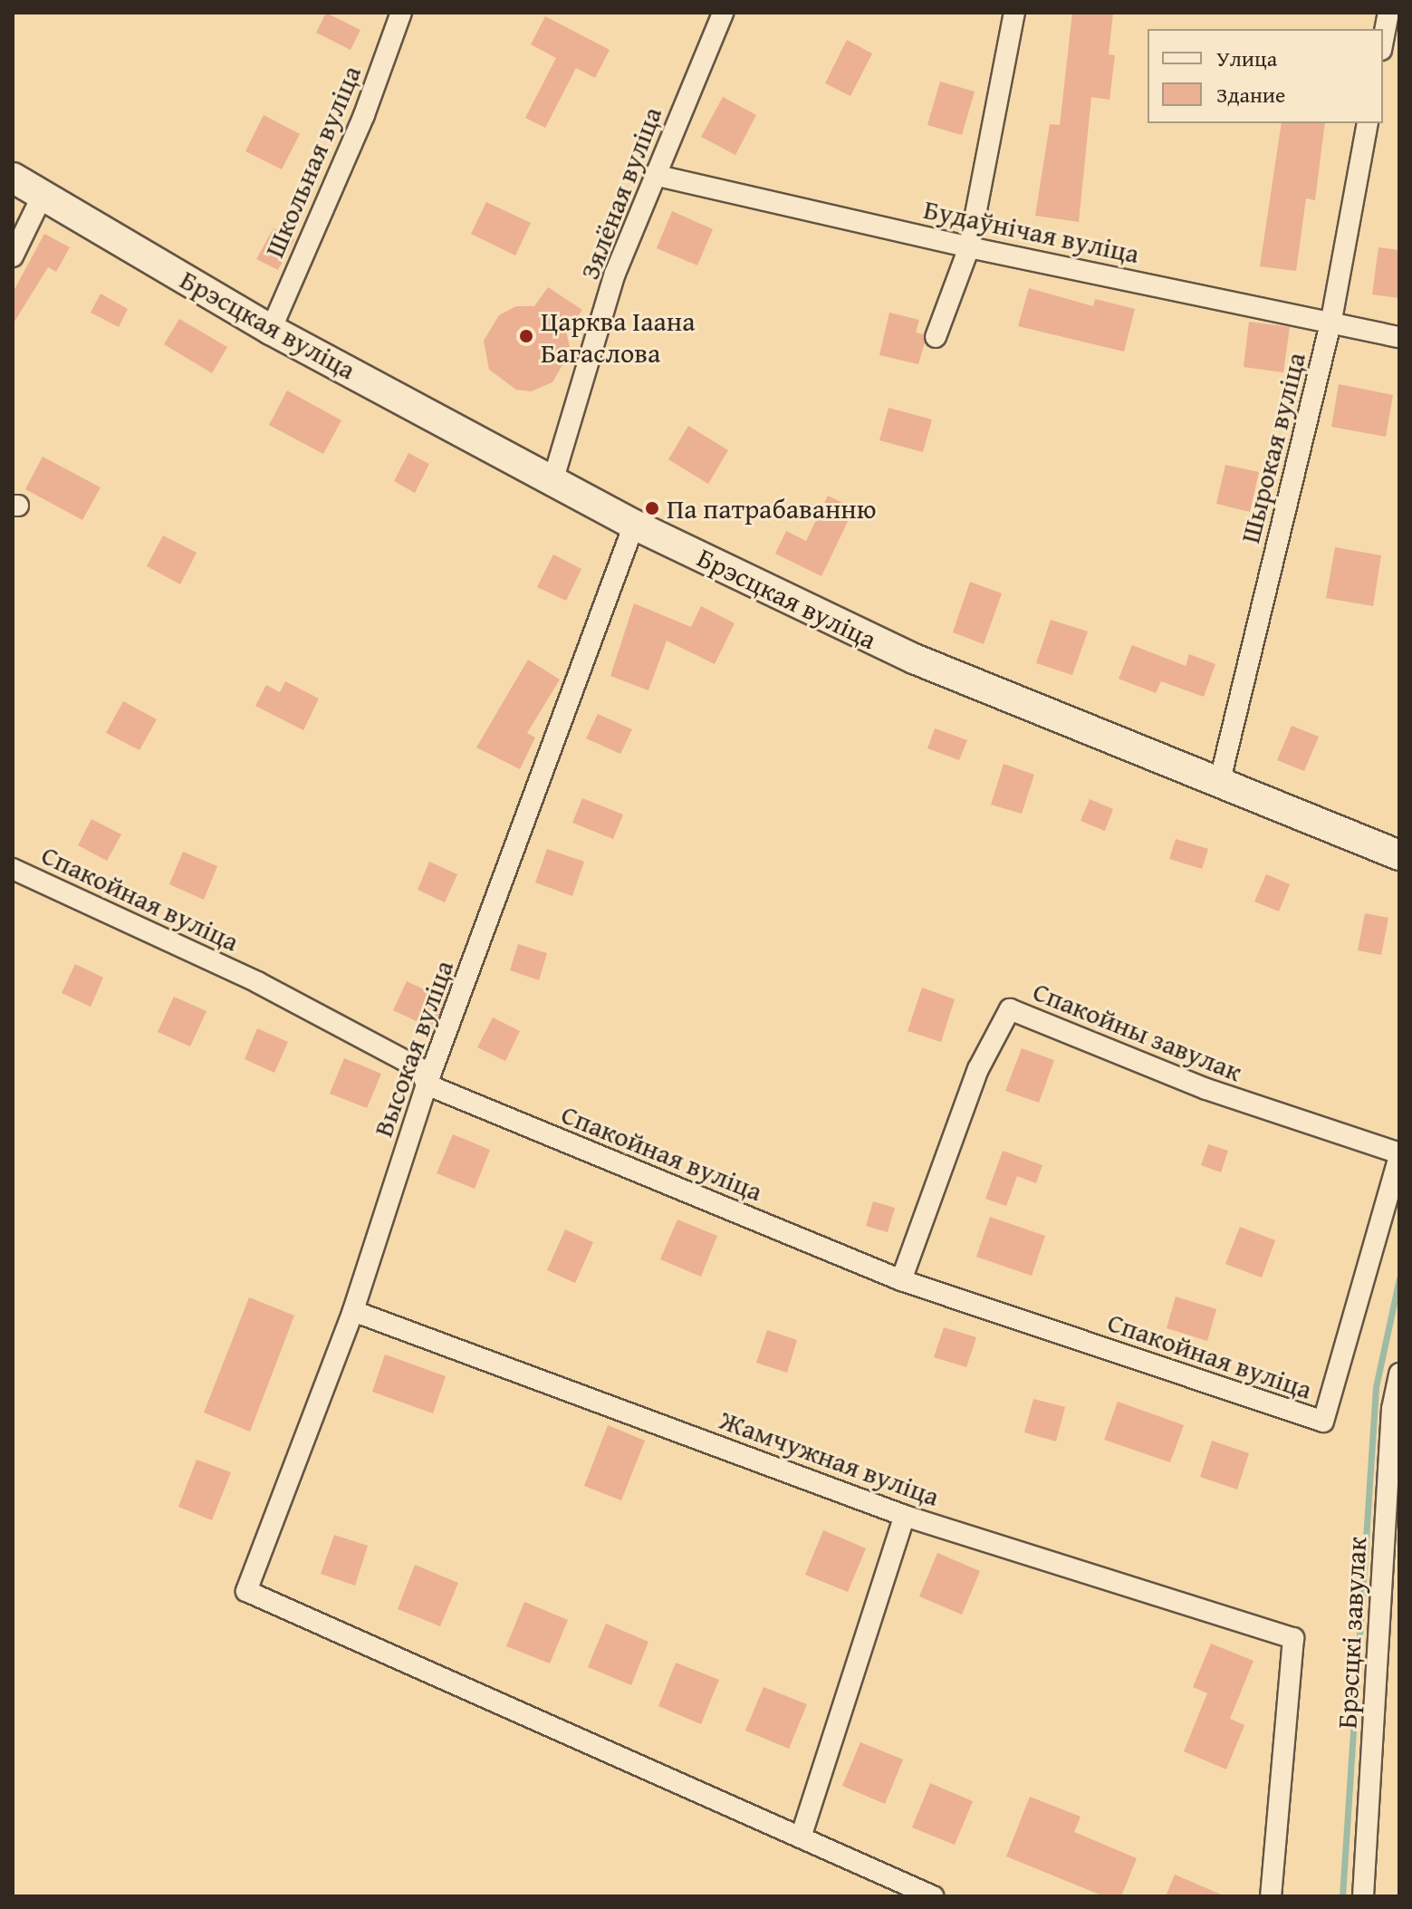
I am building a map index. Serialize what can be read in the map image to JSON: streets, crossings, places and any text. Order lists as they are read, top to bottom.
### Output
{
  "streets": {
    "street": [
      "Школьная вуліца",
      "Зялёная вуліца",
      "Будаўнічая вуліца",
      "Брэсцкая вуліца",
      "Шырокая вуліца",
      "Спакойная вуліца",
      "Спакойны завулак",
      "Высокая вуліца",
      "Жамчужная вуліца",
      "Брэсцкі завулак"
    ]
  },
  "crossings": [
    ["Школьная вуліца", "Брэсцкая вуліца"],
    ["Зялёная вуліца", "Будаўнічая вуліца"],
    ["Зялёная вуліца", "Брэсцкая вуліца"],
    ["Будаўнічая вуліца", "Шырокая вуліца"],
    ["Брэсцкая вуліца", "Шырокая вуліца"],
    ["Брэсцкая вуліца", "Высокая вуліца"],
    ["Спакойная вуліца", "Спакойны завулак"],
    ["Спакойная вуліца", "Высокая вуліца"],
    ["Высокая вуліца", "Жамчужная вуліца"]
  ],
  "places": ["Царква Іаана Багаслова", "Па патрабаванню"],
  "legend": ["Улица", "Здание"]
}
